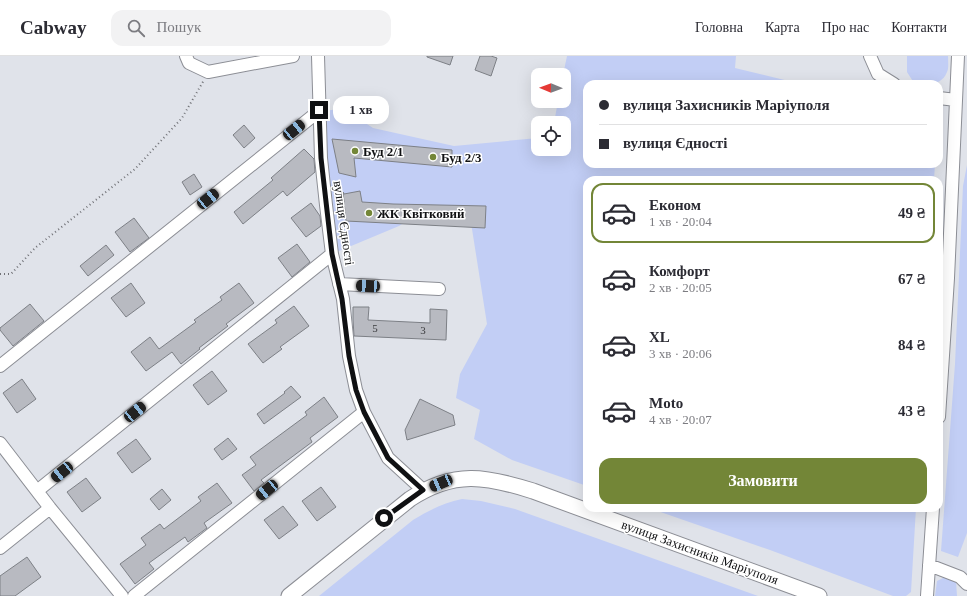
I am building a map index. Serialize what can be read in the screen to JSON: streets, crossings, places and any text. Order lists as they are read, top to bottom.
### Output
{
  "streets": {
    "main road": ["вулиця Захисників Маріуполя"],
    "street": ["вулиця Єдності"]
  },
  "crossings": [
    ["вулиця Єдності", "вулиця Захисників Маріуполя"]
  ],
  "places": ["Буд 2/1", "Буд 2/3", "ЖК Квітковий"],
  "house_numbers": ["5", "3"],
  "north": "left",
  "page": {
    "header": "Cabway",
    "search": "Пошук",
    "nav": [
      "Головна",
      "Карта",
      "Про нас",
      "Контакти"
    ],
    "banner": ["вулиця Захисників Маріуполя", "вулиця Єдності"],
    "bubble": "1 хв",
    "list": [
      {
        "name": "Економ",
        "note": "1 хв · 20:04",
        "value": "49 ₴"
      },
      {
        "name": "Комфорт",
        "note": "2 хв · 20:05",
        "value": "67 ₴"
      },
      {
        "name": "XL",
        "note": "3 хв · 20:06",
        "value": "84 ₴"
      },
      {
        "name": "Moto",
        "note": "4 хв · 20:07",
        "value": "43 ₴"
      }
    ],
    "buttons": "Замовити"
  }
}
